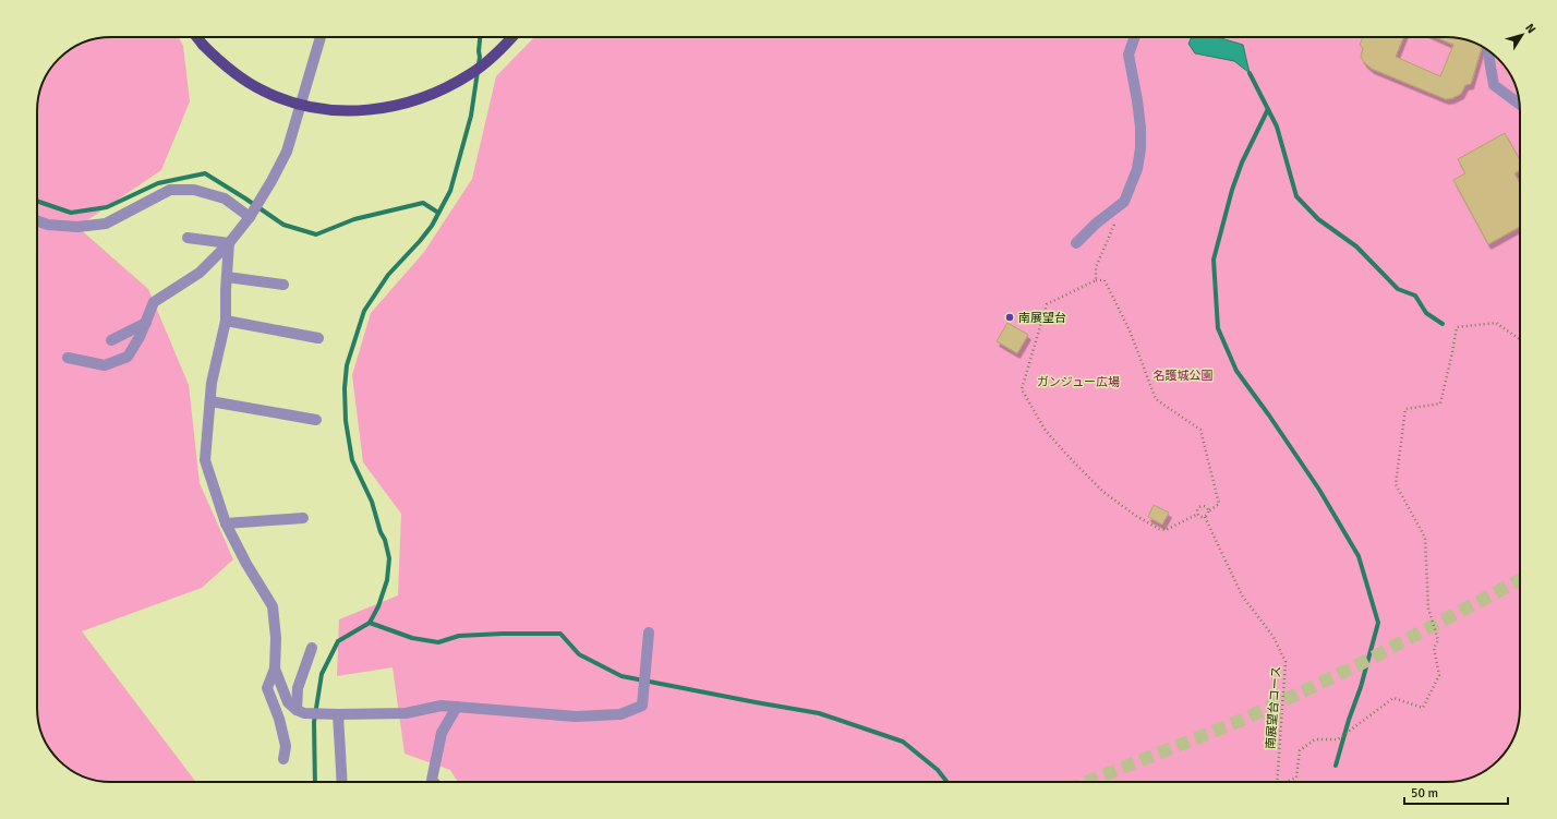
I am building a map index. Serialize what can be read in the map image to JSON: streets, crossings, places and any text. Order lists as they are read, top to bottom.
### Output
{
  "streets": {
    "path": ["南展望台コース"]
  },
  "parks": ["名護城公園", "ガンジュー広場"],
  "places": ["南展望台"],
  "scale_bar": "50 m",
  "north": "top right"
}
